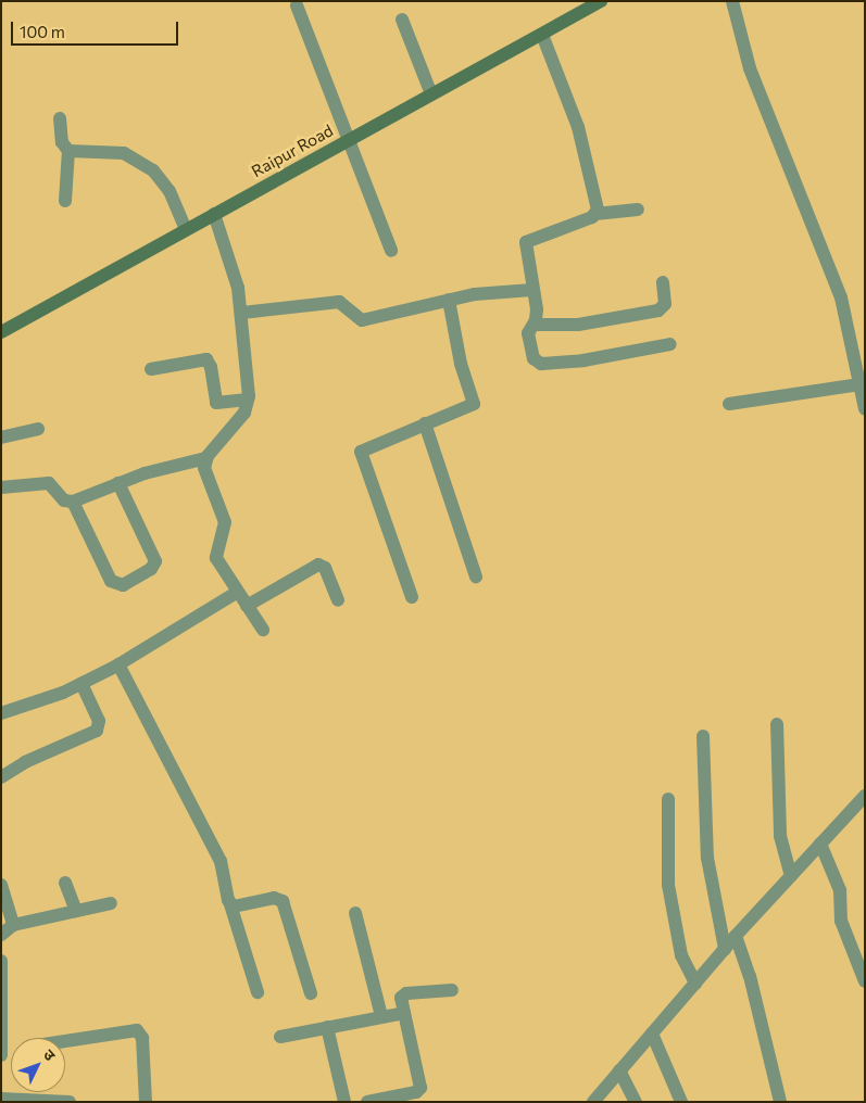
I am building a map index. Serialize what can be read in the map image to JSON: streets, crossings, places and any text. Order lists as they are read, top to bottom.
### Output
{
  "streets": {
    "main road": ["Raipur Road"]
  },
  "scale_bar": "100 m",
  "north": "top right"
}
